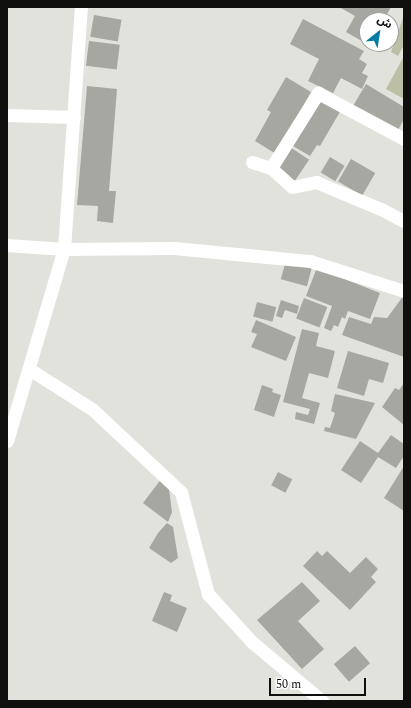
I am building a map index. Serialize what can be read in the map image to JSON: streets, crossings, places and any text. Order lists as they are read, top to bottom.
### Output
{
  "scale_bar": "50 m",
  "north": "top right"
}
